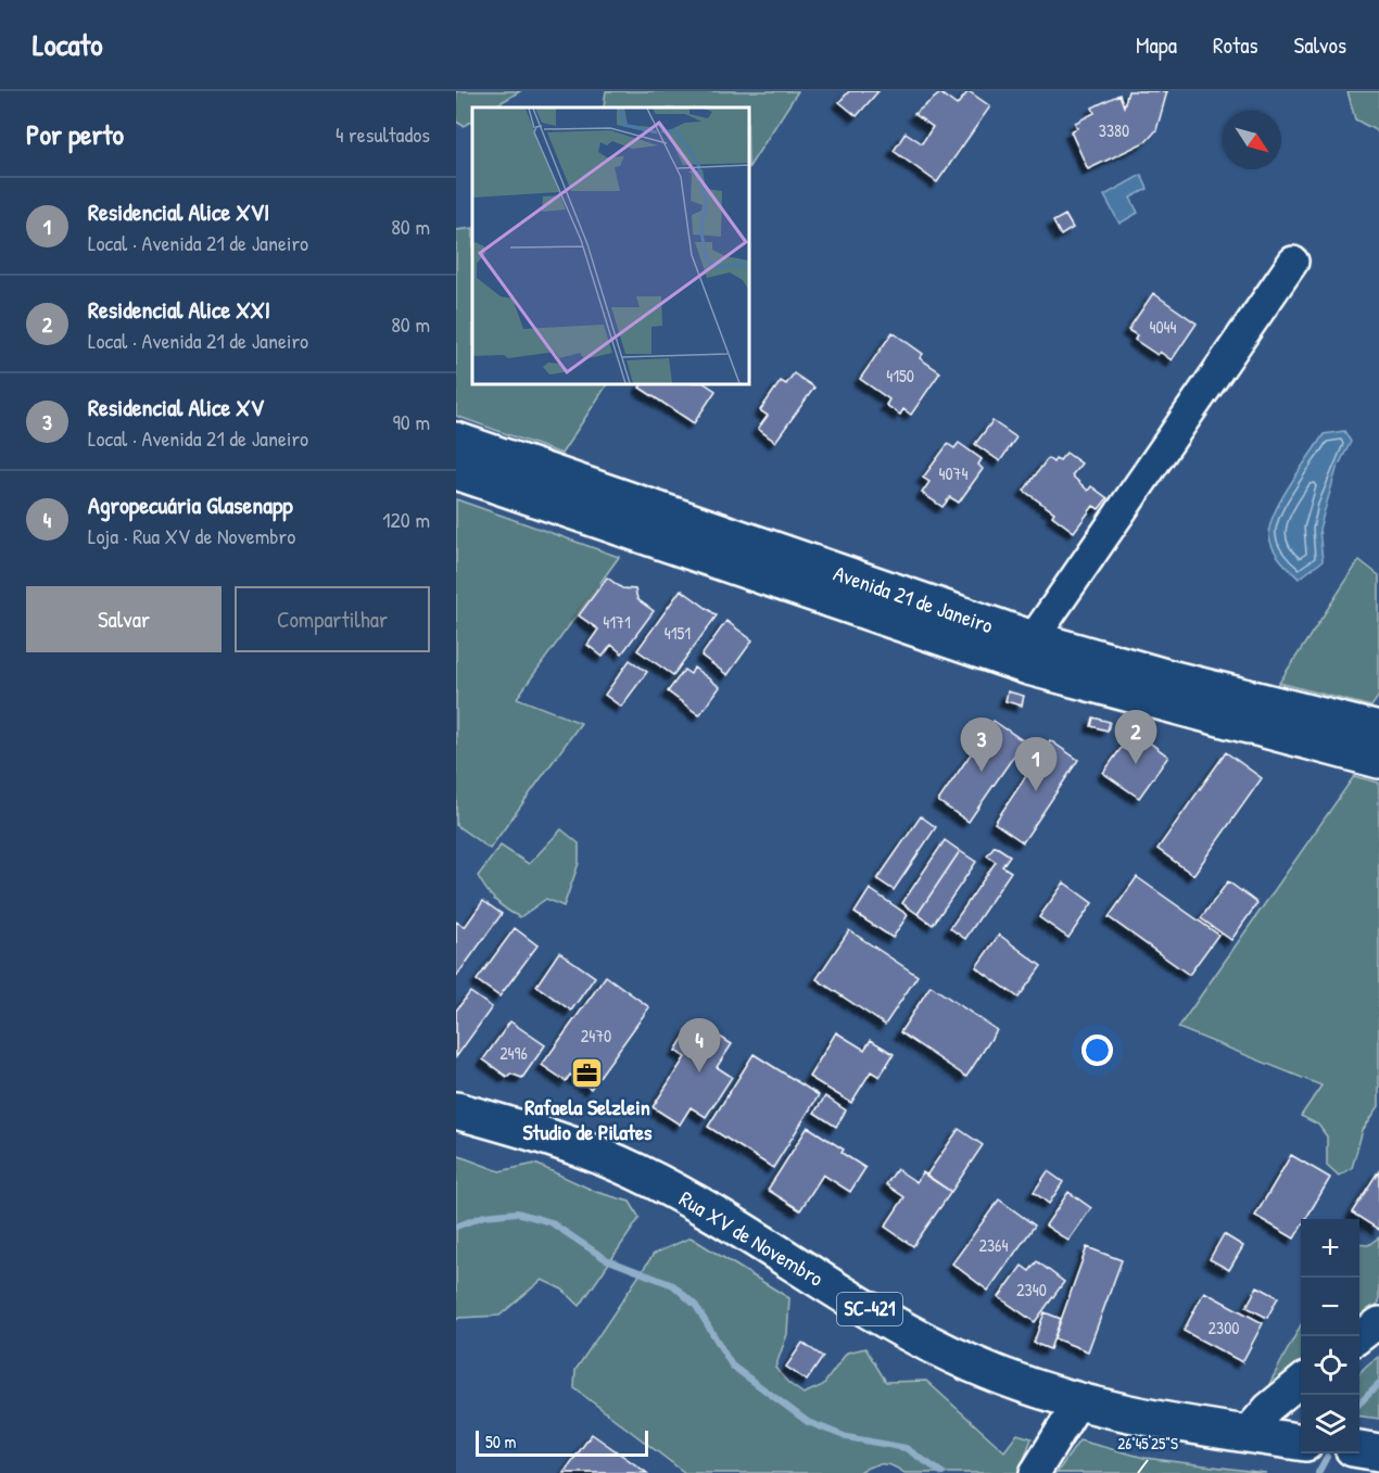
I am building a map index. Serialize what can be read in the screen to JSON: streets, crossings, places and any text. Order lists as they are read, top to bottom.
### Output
{
  "streets": {
    "main road": ["Avenida 21 de Janeiro", "Rua XV de Novembro", "SC-421"]
  },
  "places": {
    "office": ["Rafaela Selzlein Studio de Pilates"]
  },
  "house_numbers": [
    "3380",
    "4044",
    "4150",
    "4074",
    "4171",
    "4151",
    "2470",
    "2496",
    "2364",
    "2340",
    "2300"
  ],
  "scale_bar": "50 m",
  "north": "bottom right",
  "page": {
    "header": "Locato",
    "nav": ["Mapa", "Rotas", "Salvos"],
    "heading": ["Por perto", "4 resultados"],
    "list": [
      {
        "mark": "1",
        "name": "Residencial Alice XVI",
        "note": "Local · Avenida 21 de Janeiro",
        "value": "80 m"
      },
      {
        "mark": "2",
        "name": "Residencial Alice XXI",
        "note": "Local · Avenida 21 de Janeiro",
        "value": "80 m"
      },
      {
        "mark": "3",
        "name": "Residencial Alice XV",
        "note": "Local · Avenida 21 de Janeiro",
        "value": "90 m"
      },
      {
        "mark": "4",
        "name": "Agropecuária Glasenapp",
        "note": "Loja · Rua XV de Novembro",
        "value": "120 m"
      }
    ],
    "buttons": ["Salvar", "Compartilhar"],
    "pins": [
      "2",
      "3",
      "1",
      "4"
    ],
    "map_buttons": ["+", "−"],
    "scale": "50 m"
  },
  "coordinates": ["26°45'25\"S"]
}
